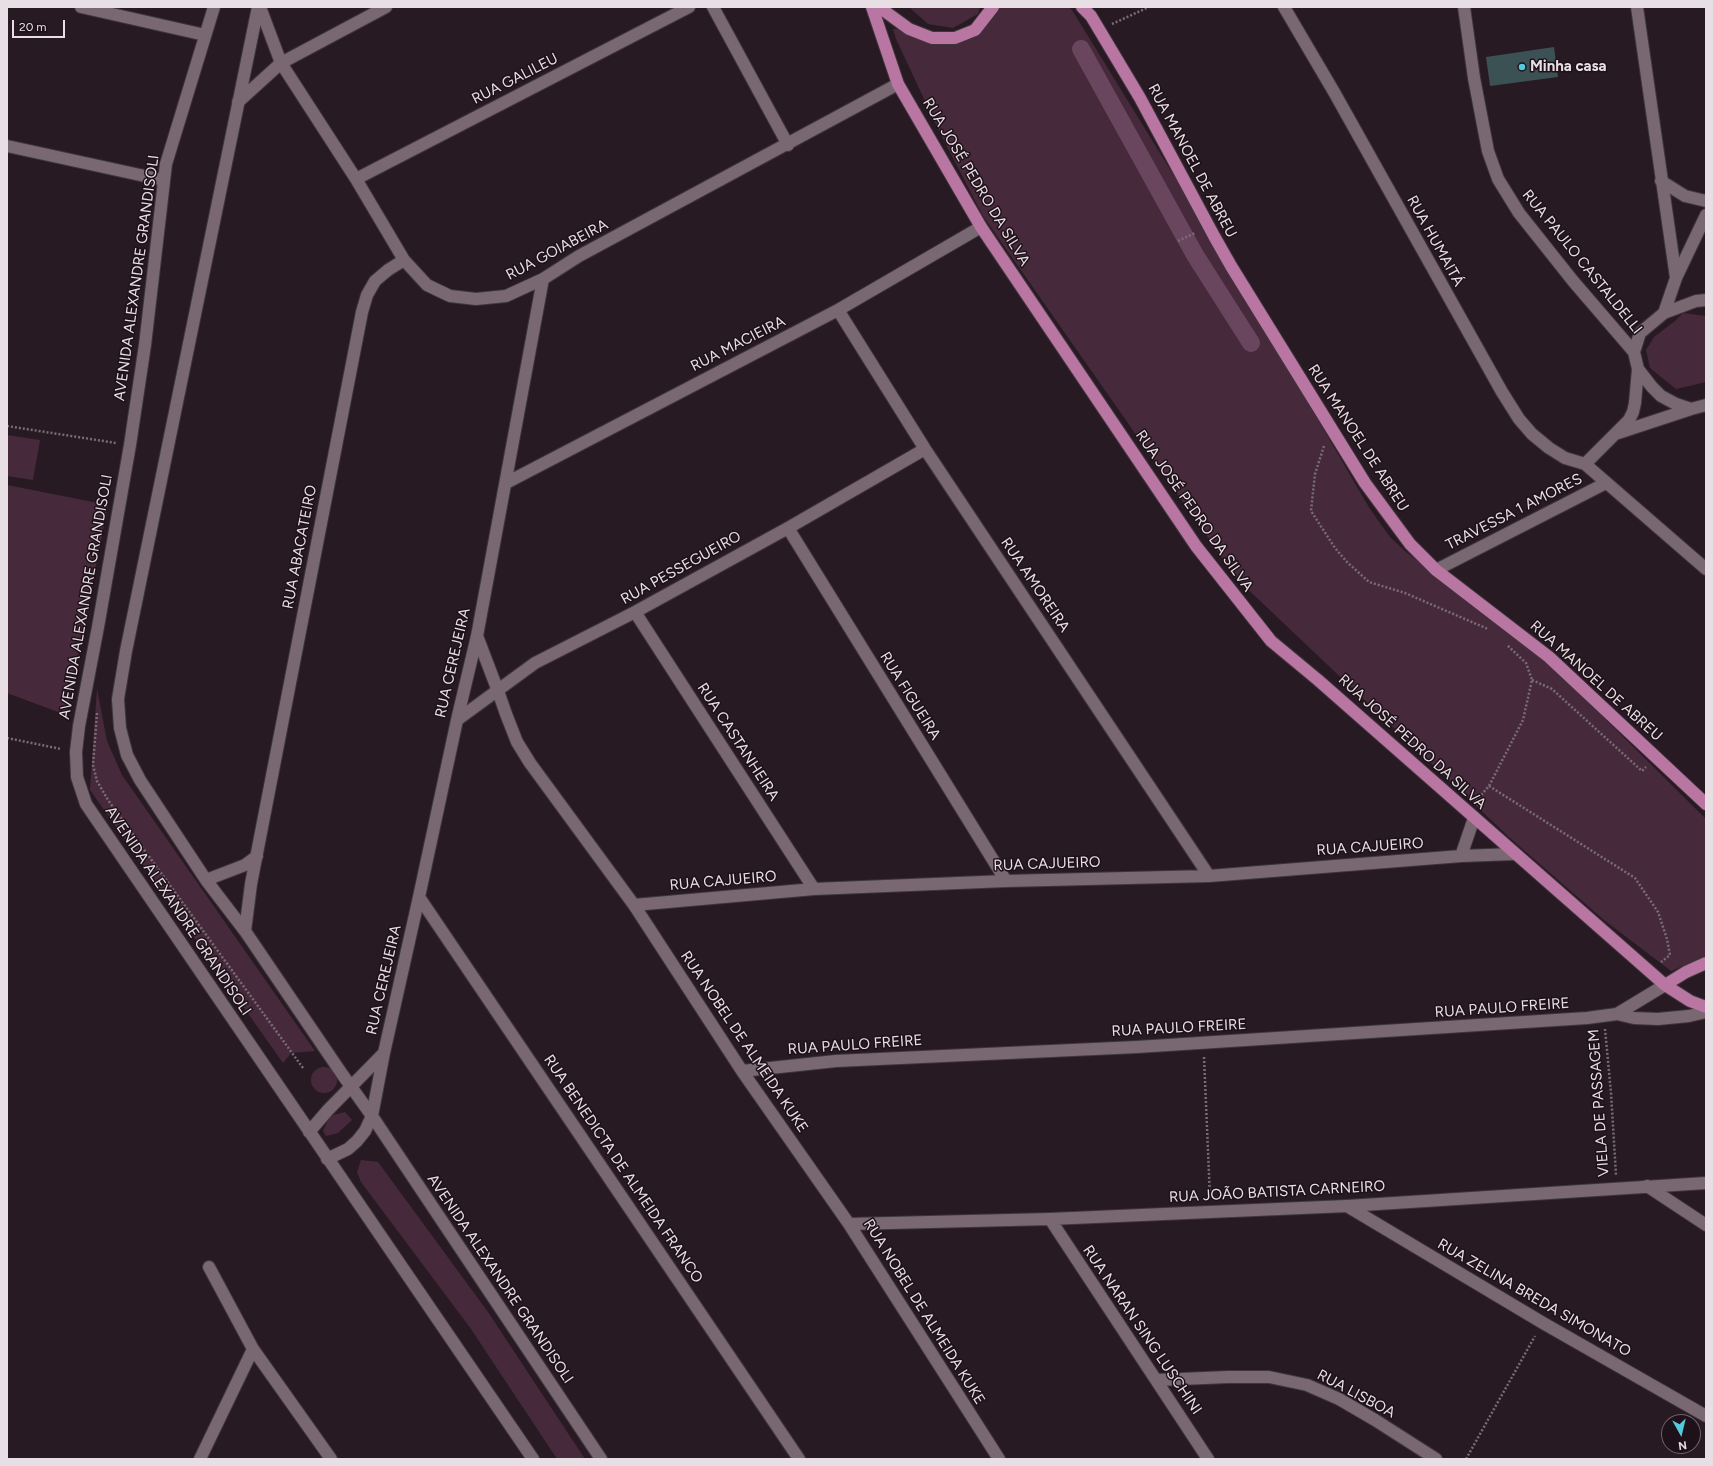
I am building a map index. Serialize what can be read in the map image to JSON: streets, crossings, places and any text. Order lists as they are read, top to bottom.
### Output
{
  "streets": {
    "main road": ["RUA MANOEL DE ABREU", "RUA JOSÉ PEDRO DA SILVA", "RUA PAULO FREIRE"],
    "street": [
      "RUA GALILEU",
      "RUA HUMAITÁ",
      "RUA GOIABEIRA",
      "RUA PAULO CASTALDELLI",
      "AVENIDA ALEXANDRE GRANDISOLI",
      "RUA MACIEIRA",
      "TRAVESSA 1 AMORES",
      "RUA ABACATEIRO",
      "RUA PESSEGUEIRO",
      "RUA AMOREIRA",
      "RUA CEREJEIRA",
      "RUA FIGUEIRA",
      "RUA CASTANHEIRA",
      "RUA CAJUEIRO",
      "RUA NOBEL DE ALMEIDA KUKE",
      "RUA BENEDICTA DE ALMEIDA FRANCO",
      "RUA JOÃO BATISTA CARNEIRO",
      "RUA ZELINA BREDA SIMONATO",
      "RUA NARAN SING LUSCHINI",
      "RUA LISBOA"
    ],
    "path": ["VIELA DE PASSAGEM"]
  },
  "crossings": [
    ["RUA GALILEU", "RUA GOIABEIRA"],
    ["RUA MANOEL DE ABREU", "TRAVESSA 1 AMORES"],
    ["RUA JOSÉ PEDRO DA SILVA", "RUA GOIABEIRA"],
    ["RUA JOSÉ PEDRO DA SILVA", "RUA MACIEIRA"],
    ["RUA JOSÉ PEDRO DA SILVA", "RUA CAJUEIRO"],
    ["RUA JOSÉ PEDRO DA SILVA", "RUA PAULO FREIRE"],
    ["RUA GOIABEIRA", "AVENIDA ALEXANDRE GRANDISOLI"],
    ["RUA GOIABEIRA", "RUA ABACATEIRO"],
    ["RUA GOIABEIRA", "RUA CEREJEIRA"],
    ["AVENIDA ALEXANDRE GRANDISOLI", "RUA ABACATEIRO"],
    ["AVENIDA ALEXANDRE GRANDISOLI", "RUA CEREJEIRA"],
    ["RUA MACIEIRA", "RUA AMOREIRA"],
    ["RUA MACIEIRA", "RUA CEREJEIRA"],
    ["RUA PESSEGUEIRO", "RUA AMOREIRA"],
    ["RUA PESSEGUEIRO", "RUA CEREJEIRA"],
    ["RUA PESSEGUEIRO", "RUA FIGUEIRA"],
    ["RUA PESSEGUEIRO", "RUA CASTANHEIRA"],
    ["RUA PESSEGUEIRO", "RUA NOBEL DE ALMEIDA KUKE"],
    ["RUA AMOREIRA", "RUA CAJUEIRO"],
    ["RUA CEREJEIRA", "RUA NOBEL DE ALMEIDA KUKE"],
    ["RUA CEREJEIRA", "RUA BENEDICTA DE ALMEIDA FRANCO"],
    ["RUA FIGUEIRA", "RUA CAJUEIRO"],
    ["RUA CASTANHEIRA", "RUA CAJUEIRO"],
    ["RUA CAJUEIRO", "RUA NOBEL DE ALMEIDA KUKE"],
    ["RUA PAULO FREIRE", "RUA NOBEL DE ALMEIDA KUKE"],
    ["RUA PAULO FREIRE", "VIELA DE PASSAGEM"],
    ["RUA NOBEL DE ALMEIDA KUKE", "RUA JOÃO BATISTA CARNEIRO"],
    ["VIELA DE PASSAGEM", "RUA JOÃO BATISTA CARNEIRO"],
    ["RUA JOÃO BATISTA CARNEIRO", "RUA ZELINA BREDA SIMONATO"],
    ["RUA JOÃO BATISTA CARNEIRO", "RUA NARAN SING LUSCHINI"],
    ["RUA NARAN SING LUSCHINI", "RUA LISBOA"]
  ],
  "places": ["Minha casa"],
  "scale_bar": "20 m",
  "north": "bottom"
}
